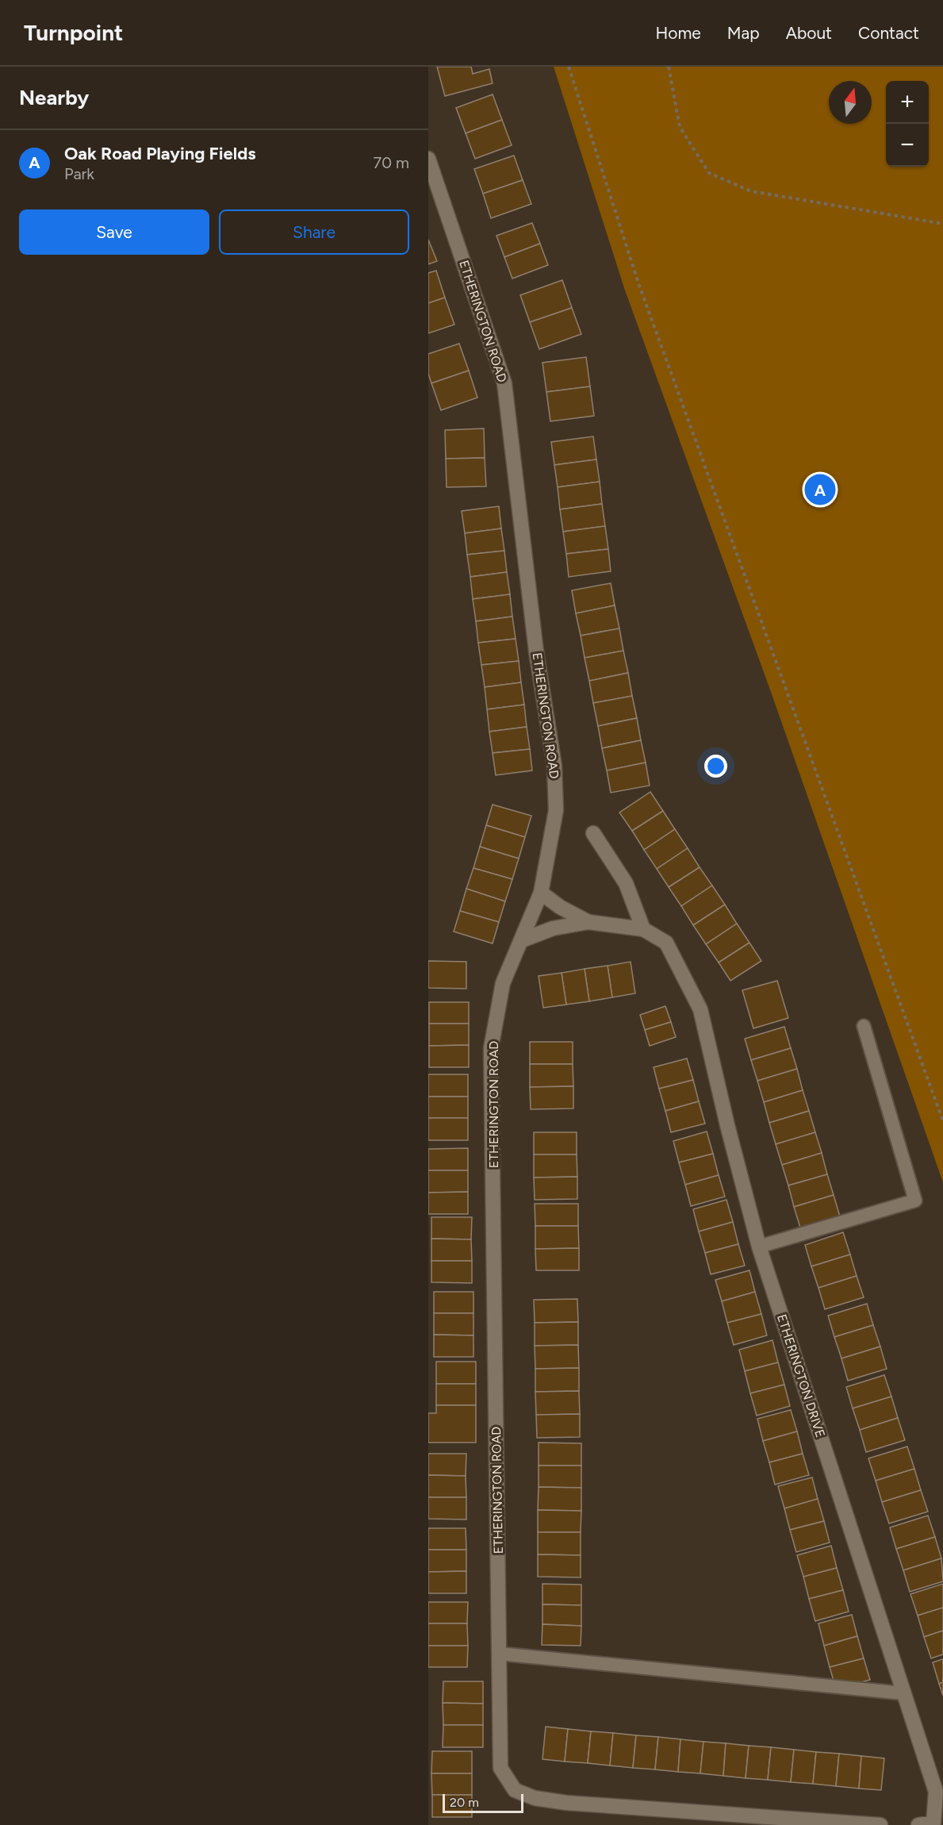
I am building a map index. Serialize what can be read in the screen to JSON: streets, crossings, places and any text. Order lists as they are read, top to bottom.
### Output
{
  "streets": {
    "street": ["ETHERINGTON ROAD", "ETHERINGTON DRIVE"]
  },
  "crossings": [
    ["ETHERINGTON ROAD", "ETHERINGTON DRIVE"]
  ],
  "scale_bar": "20 m",
  "north": "top",
  "page": {
    "header": "Turnpoint",
    "nav": [
      "Home",
      "Map",
      "About",
      "Contact"
    ],
    "heading": "Nearby",
    "map_buttons": ["+", "−"],
    "list": [
      {
        "mark": "A",
        "name": "Oak Road Playing Fields",
        "note": "Park",
        "value": "70 m"
      }
    ],
    "buttons": ["Save", "Share"],
    "pins": "A",
    "scale": "20 m"
  }
}
